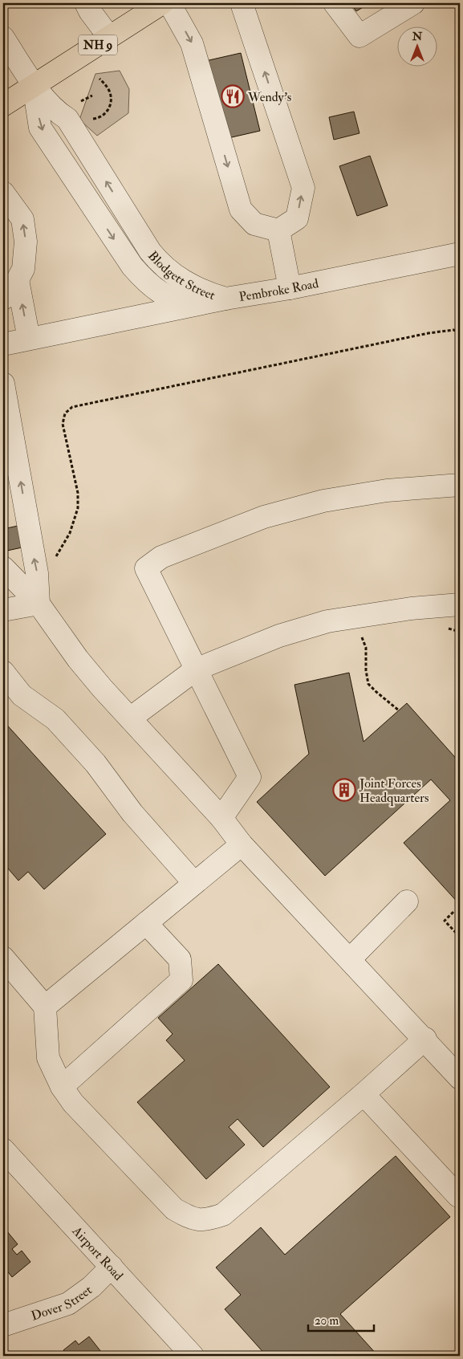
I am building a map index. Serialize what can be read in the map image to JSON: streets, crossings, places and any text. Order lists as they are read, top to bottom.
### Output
{
  "streets": {
    "main road": ["NH 9"],
    "street": [
      "Blodgett Street",
      "Pembroke Road",
      "Airport Road",
      "Dover Street"
    ]
  },
  "crossings": [
    ["NH 9", "Blodgett Street"],
    ["Blodgett Street", "Pembroke Road"],
    ["Airport Road", "Dover Street"]
  ],
  "places": {
    "restaurant": ["Wendy's"],
    "building": ["Joint Forces Headquarters"]
  },
  "scale_bar": "20 m",
  "north": "top"
}
